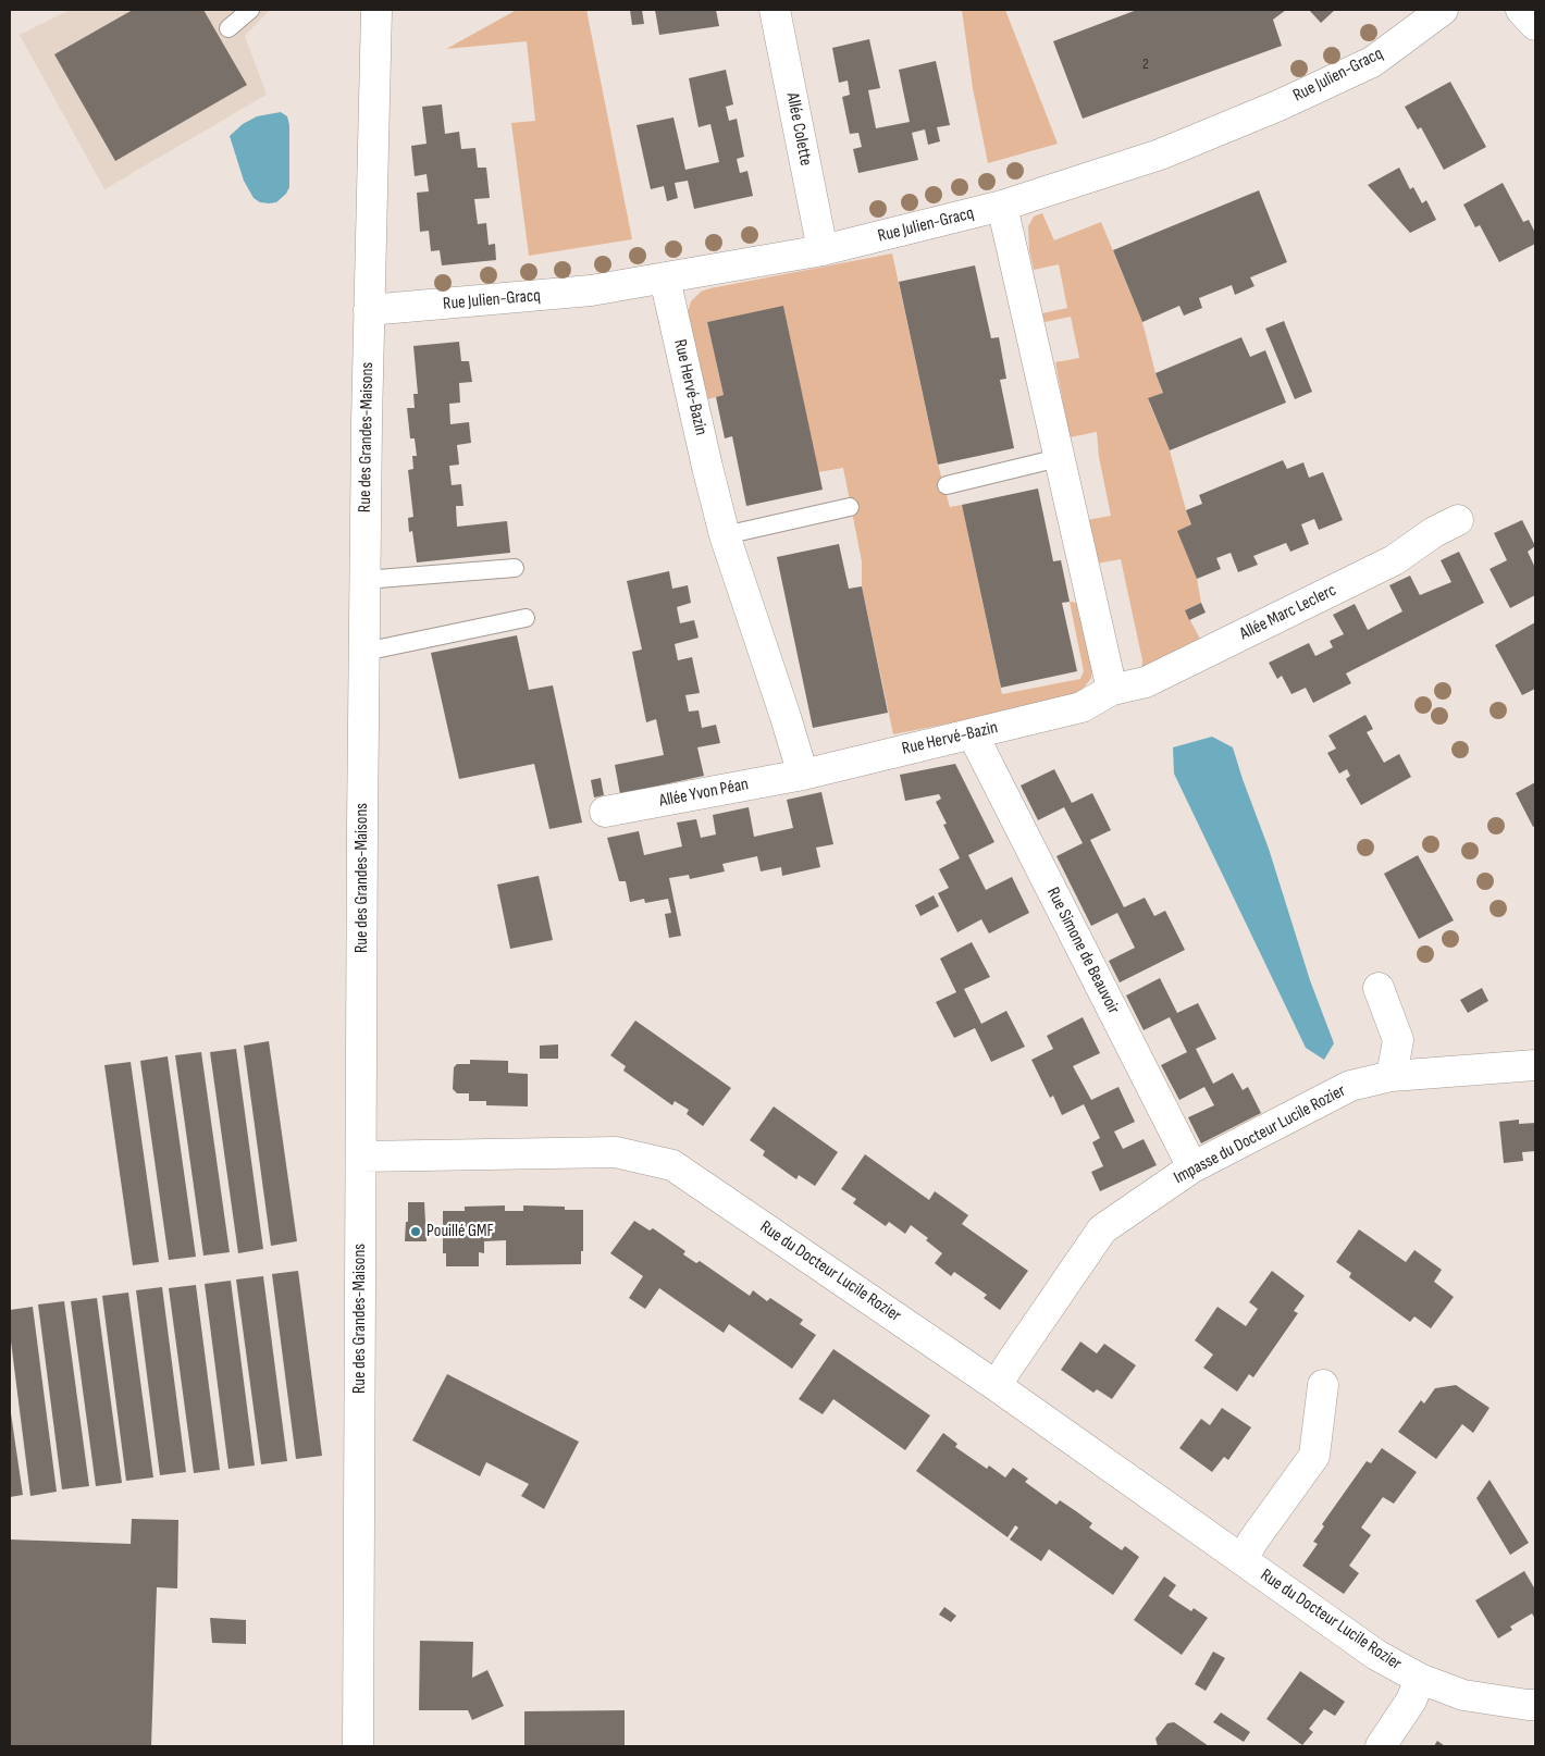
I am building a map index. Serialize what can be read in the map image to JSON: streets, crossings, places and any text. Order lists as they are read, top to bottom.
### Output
{
  "streets": {
    "street": [
      "Rue Julien-Gracq",
      "Allée Colette",
      "Rue Hervé-Bazin",
      "Rue des Grandes-Maisons",
      "Allée Marc Leclerc",
      "Allée Yvon Péan",
      "Rue Simone de Beauvoir",
      "Impasse du Docteur Lucile Rozier",
      "Rue du Docteur Lucile Rozier"
    ]
  },
  "crossings": [
    ["Rue Julien-Gracq", "Allée Colette"],
    ["Rue Julien-Gracq", "Rue Hervé-Bazin"],
    ["Rue Julien-Gracq", "Rue des Grandes-Maisons"],
    ["Rue Hervé-Bazin", "Allée Marc Leclerc"],
    ["Rue Hervé-Bazin", "Allée Yvon Péan"],
    ["Rue Hervé-Bazin", "Rue Simone de Beauvoir"],
    ["Rue des Grandes-Maisons", "Rue du Docteur Lucile Rozier"],
    ["Rue Simone de Beauvoir", "Impasse du Docteur Lucile Rozier"],
    ["Impasse du Docteur Lucile Rozier", "Rue du Docteur Lucile Rozier"]
  ],
  "places": ["Pouillé GMF"],
  "house_numbers": ["2"]
}
